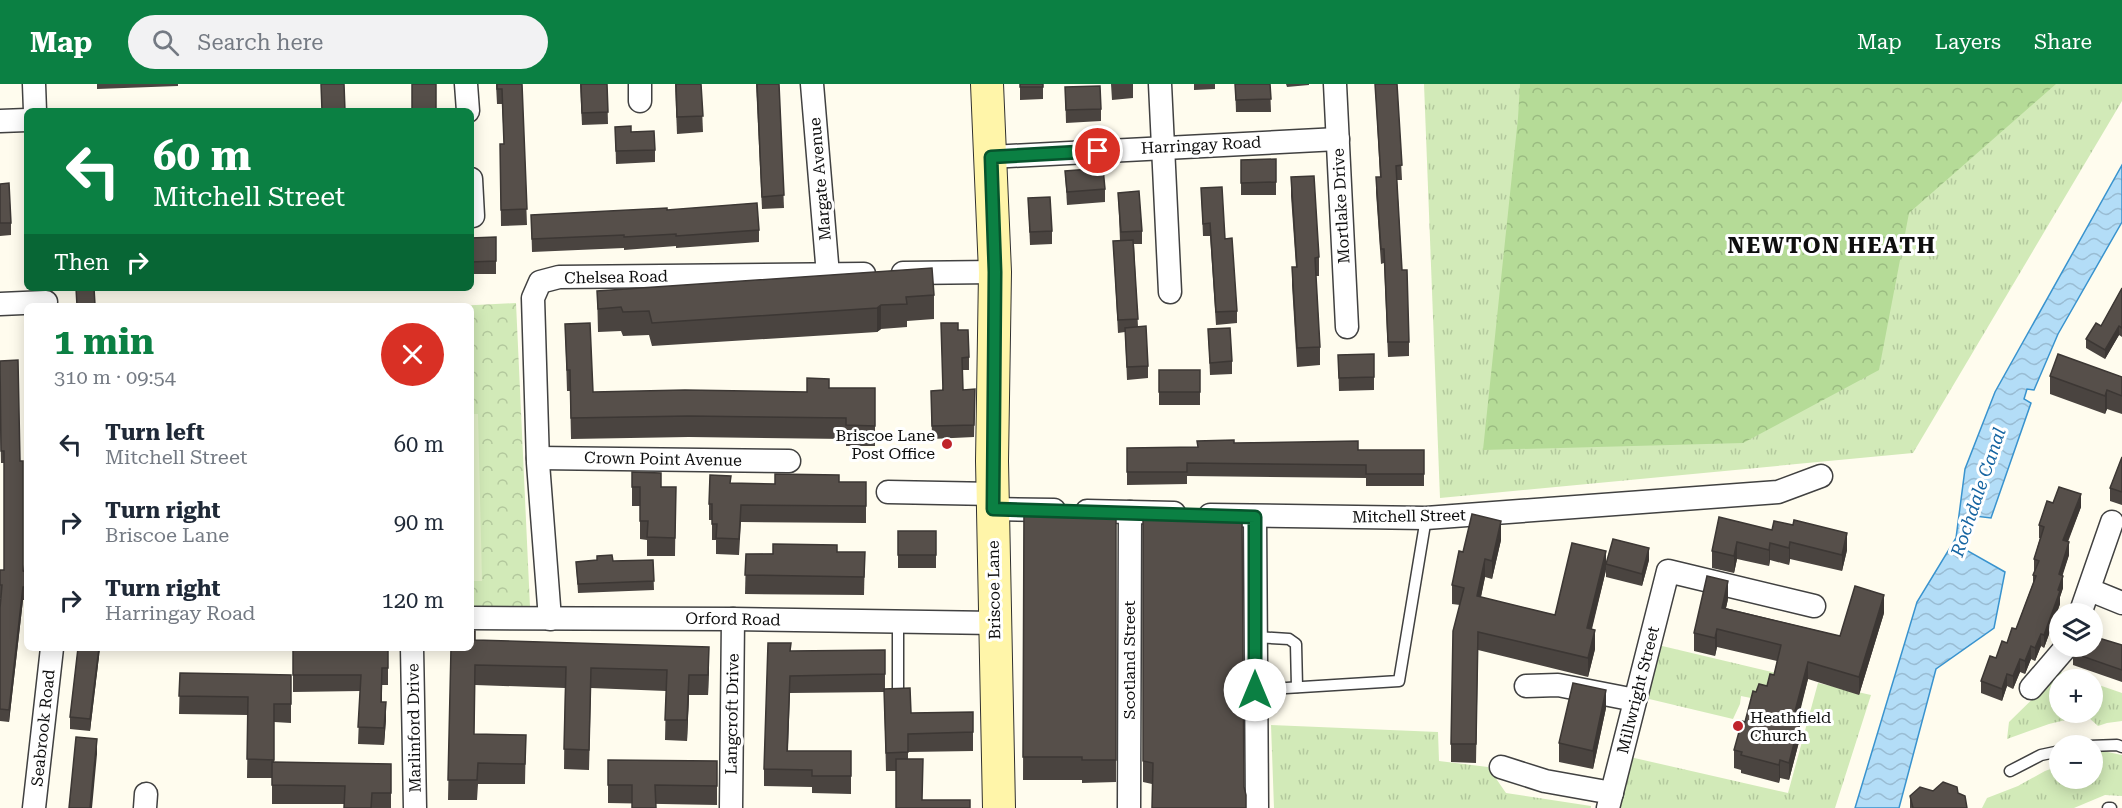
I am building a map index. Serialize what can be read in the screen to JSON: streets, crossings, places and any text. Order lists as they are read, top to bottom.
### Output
{
  "streets": {
    "street": [
      "Harringay Road",
      "Margate Avenue",
      "Mortlake Drive",
      "Chelsea Road",
      "Crown Point Avenue",
      "Mitchell Street",
      "Briscoe Lane",
      "Orford Road",
      "Scotland Street",
      "Millwright Street",
      "Langcroft Drive",
      "Seabrook Road",
      "Marlinford Drive"
    ]
  },
  "crossings": [
    ["Harringay Road", "Mortlake Drive"],
    ["Harringay Road", "Briscoe Lane"],
    ["Margate Avenue", "Chelsea Road"],
    ["Chelsea Road", "Crown Point Avenue"],
    ["Chelsea Road", "Briscoe Lane"],
    ["Chelsea Road", "Orford Road"],
    ["Mitchell Street", "Briscoe Lane"],
    ["Mitchell Street", "Scotland Street"],
    ["Briscoe Lane", "Orford Road"],
    ["Orford Road", "Langcroft Drive"]
  ],
  "districts": ["NEWTON HEATH"],
  "water": ["Rochdale Canal"],
  "places": ["Briscoe Lane Post Office", "Heathfield Church"],
  "page": {
    "header": "Map",
    "search": "Search here",
    "nav": ["Map", "Layers", "Share"],
    "turn": ["60 m", "Mitchell Street"],
    "then": "Then",
    "heading": ["1 min", "310 m · 09:54"],
    "list": [
      {
        "name": "Turn left",
        "note": "Mitchell Street",
        "value": "60 m"
      },
      {
        "name": "Turn right",
        "note": "Briscoe Lane",
        "value": "90 m"
      },
      {
        "name": "Turn right",
        "note": "Harringay Road",
        "value": "120 m"
      }
    ],
    "map_buttons": ["+", "−"]
  }
}
